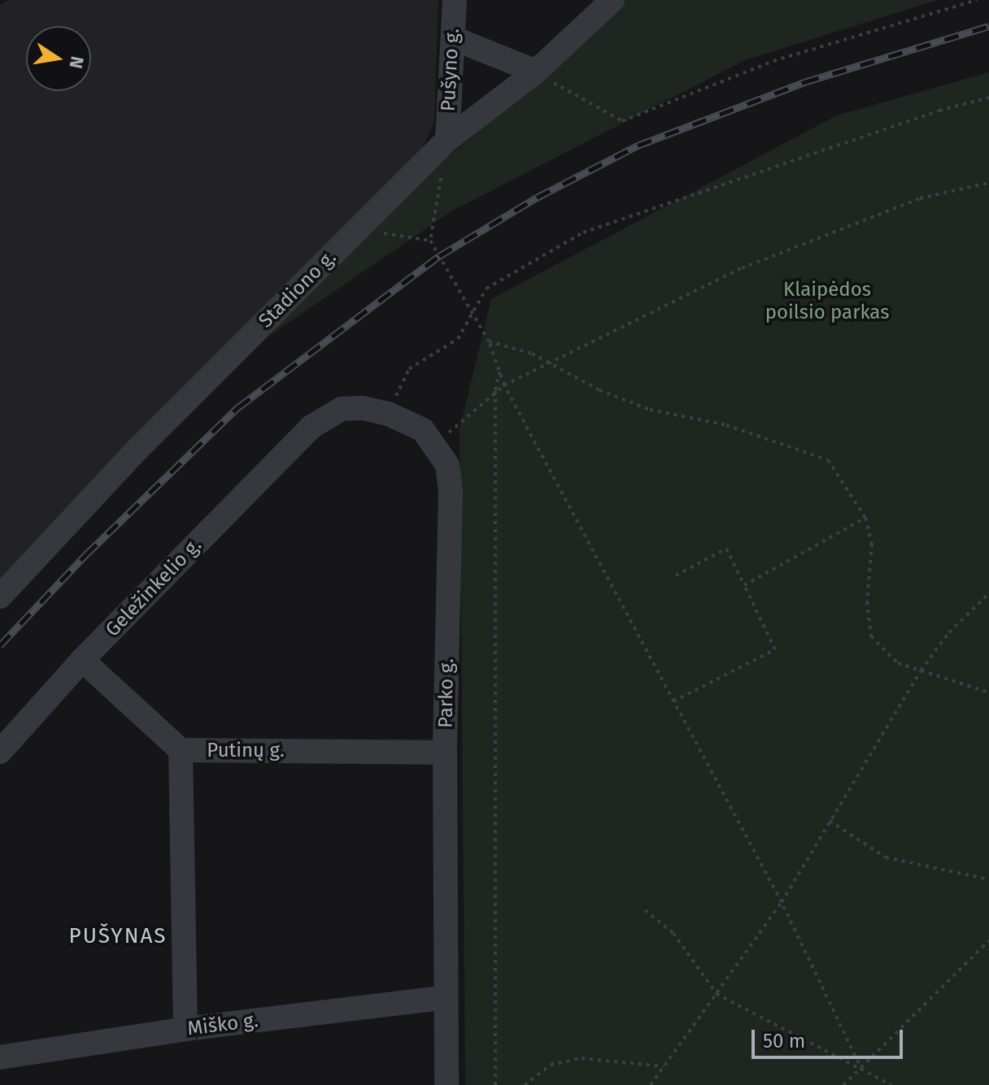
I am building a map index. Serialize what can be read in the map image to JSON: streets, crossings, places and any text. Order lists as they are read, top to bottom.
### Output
{
  "streets": {
    "street": [
      "Pušyno g.",
      "Stadiono g.",
      "Geležinkelio g.",
      "Parko g.",
      "Putinų g.",
      "Miško g."
    ]
  },
  "crossings": [
    ["Pušyno g.", "Stadiono g."],
    ["Geležinkelio g.", "Parko g."],
    ["Geležinkelio g.", "Putinų g."],
    ["Parko g.", "Putinų g."],
    ["Parko g.", "Miško g."]
  ],
  "districts": ["PUŠYNAS"],
  "parks": ["Klaipėdos poilsio parkas"],
  "scale_bar": "50 m",
  "north": "right"
}
